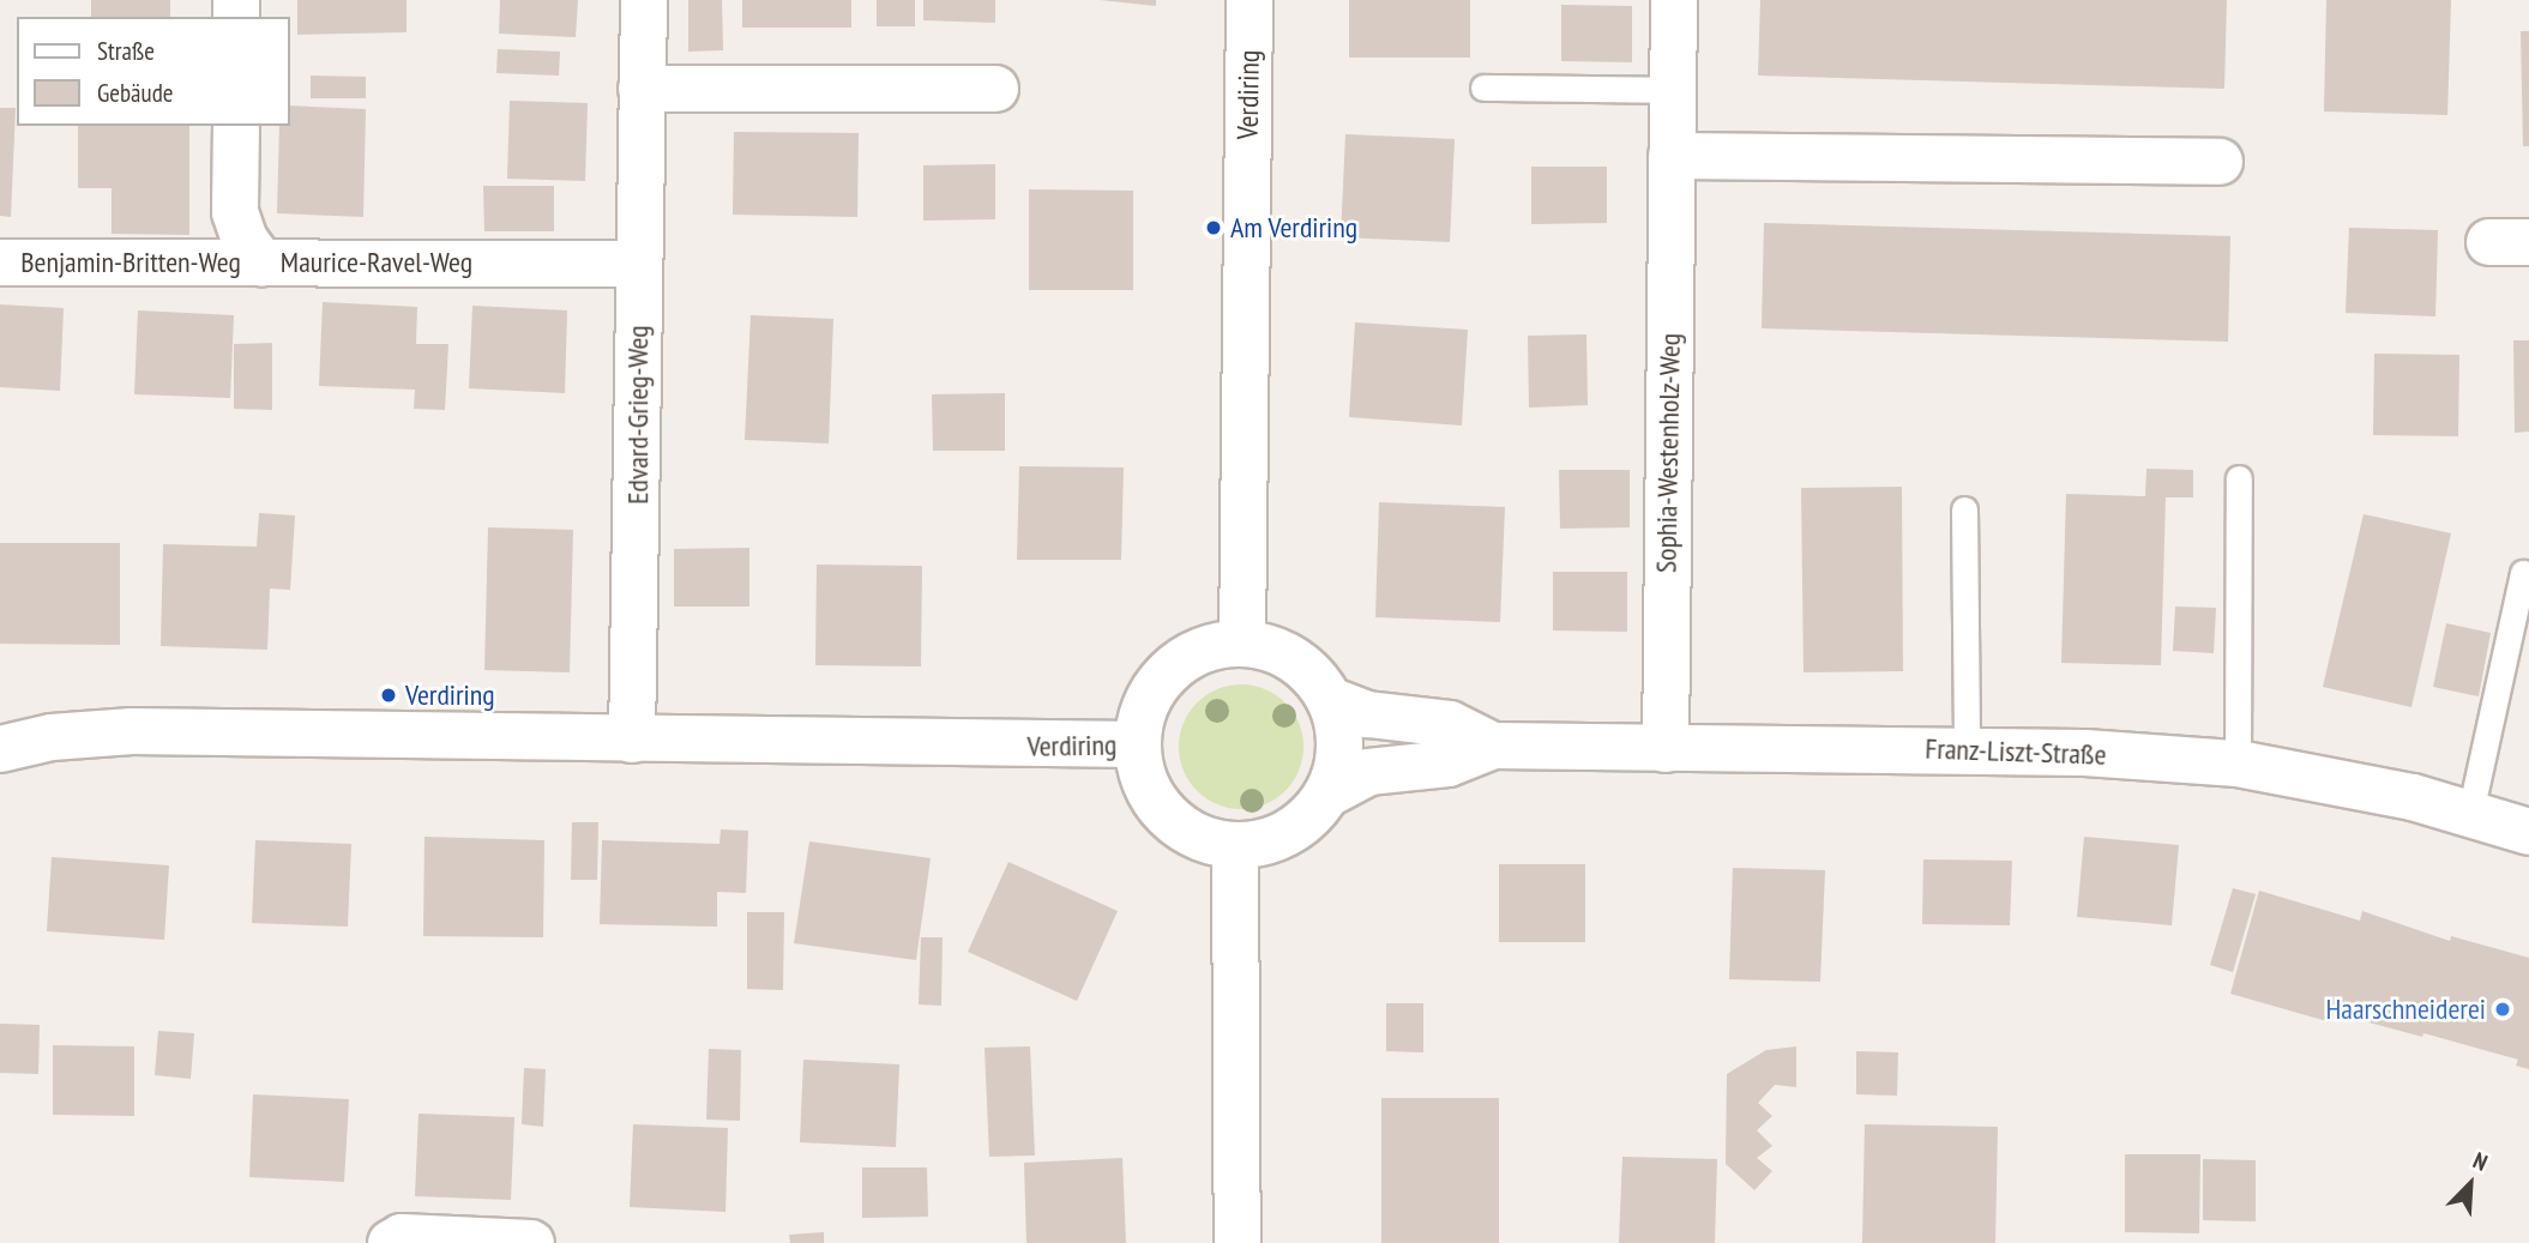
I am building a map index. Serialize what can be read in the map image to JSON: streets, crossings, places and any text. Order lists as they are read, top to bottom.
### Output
{
  "streets": {
    "street": [
      "Verdiring",
      "Benjamin-Britten-Weg",
      "Maurice-Ravel-Weg",
      "Edvard-Grieg-Weg",
      "Sophia-Westenholz-Weg",
      "Franz-Liszt-Straße"
    ]
  },
  "crossings": [
    ["Verdiring", "Edvard-Grieg-Weg"],
    ["Verdiring", "Franz-Liszt-Straße"],
    ["Benjamin-Britten-Weg", "Maurice-Ravel-Weg"],
    ["Maurice-Ravel-Weg", "Edvard-Grieg-Weg"],
    ["Sophia-Westenholz-Weg", "Franz-Liszt-Straße"]
  ],
  "places": ["Am Verdiring", "Verdiring", "Haarschneiderei"],
  "legend": ["Straße", "Gebäude"],
  "north": "top right"
}
